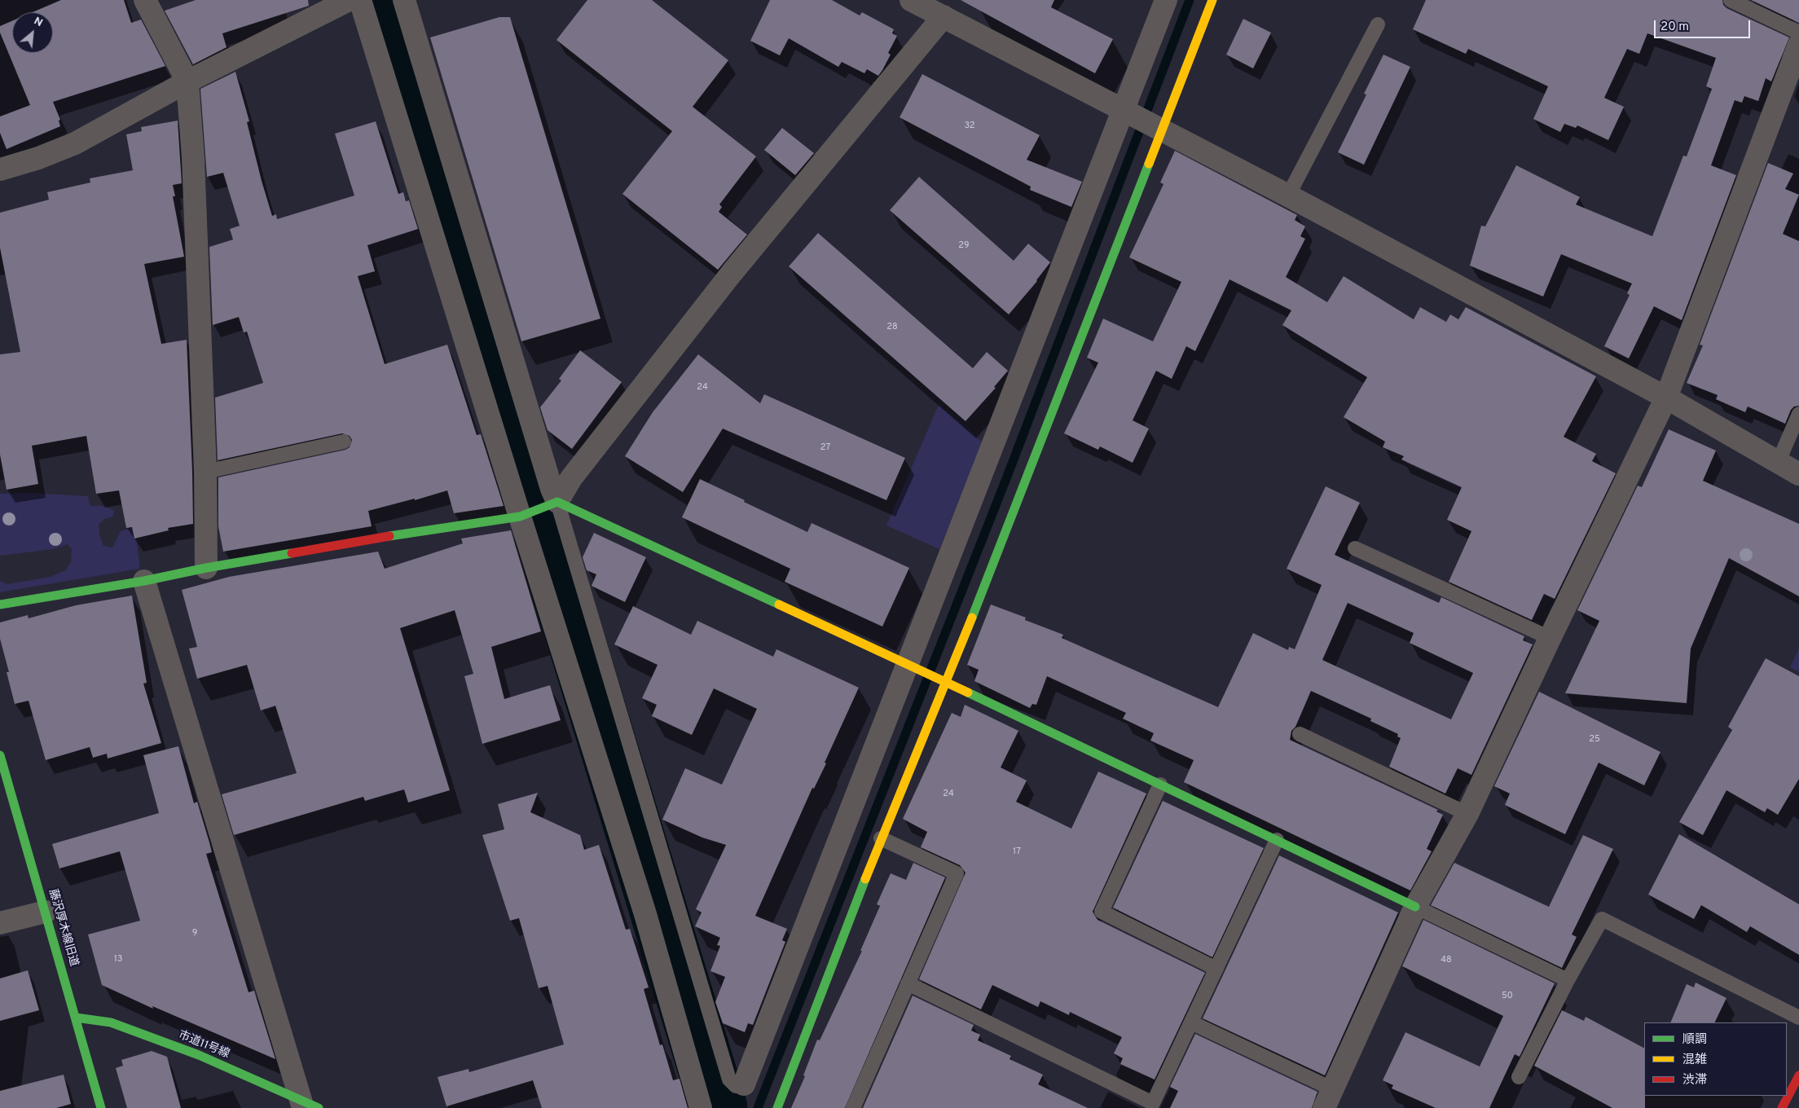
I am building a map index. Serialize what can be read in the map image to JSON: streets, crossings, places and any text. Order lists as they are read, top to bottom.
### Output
{
  "streets": {
    "street": ["藤沢厚木線旧道", "市道11号線"]
  },
  "crossings": [
    ["藤沢厚木線旧道", "市道11号線"]
  ],
  "house_numbers": [
    "32",
    "29",
    "28",
    "24",
    "27",
    "25",
    "24",
    "17",
    "9",
    "13",
    "48",
    "50"
  ],
  "legend": ["順調", "混雑", "渋滞"],
  "scale_bar": "20 m",
  "north": "top right"
}
